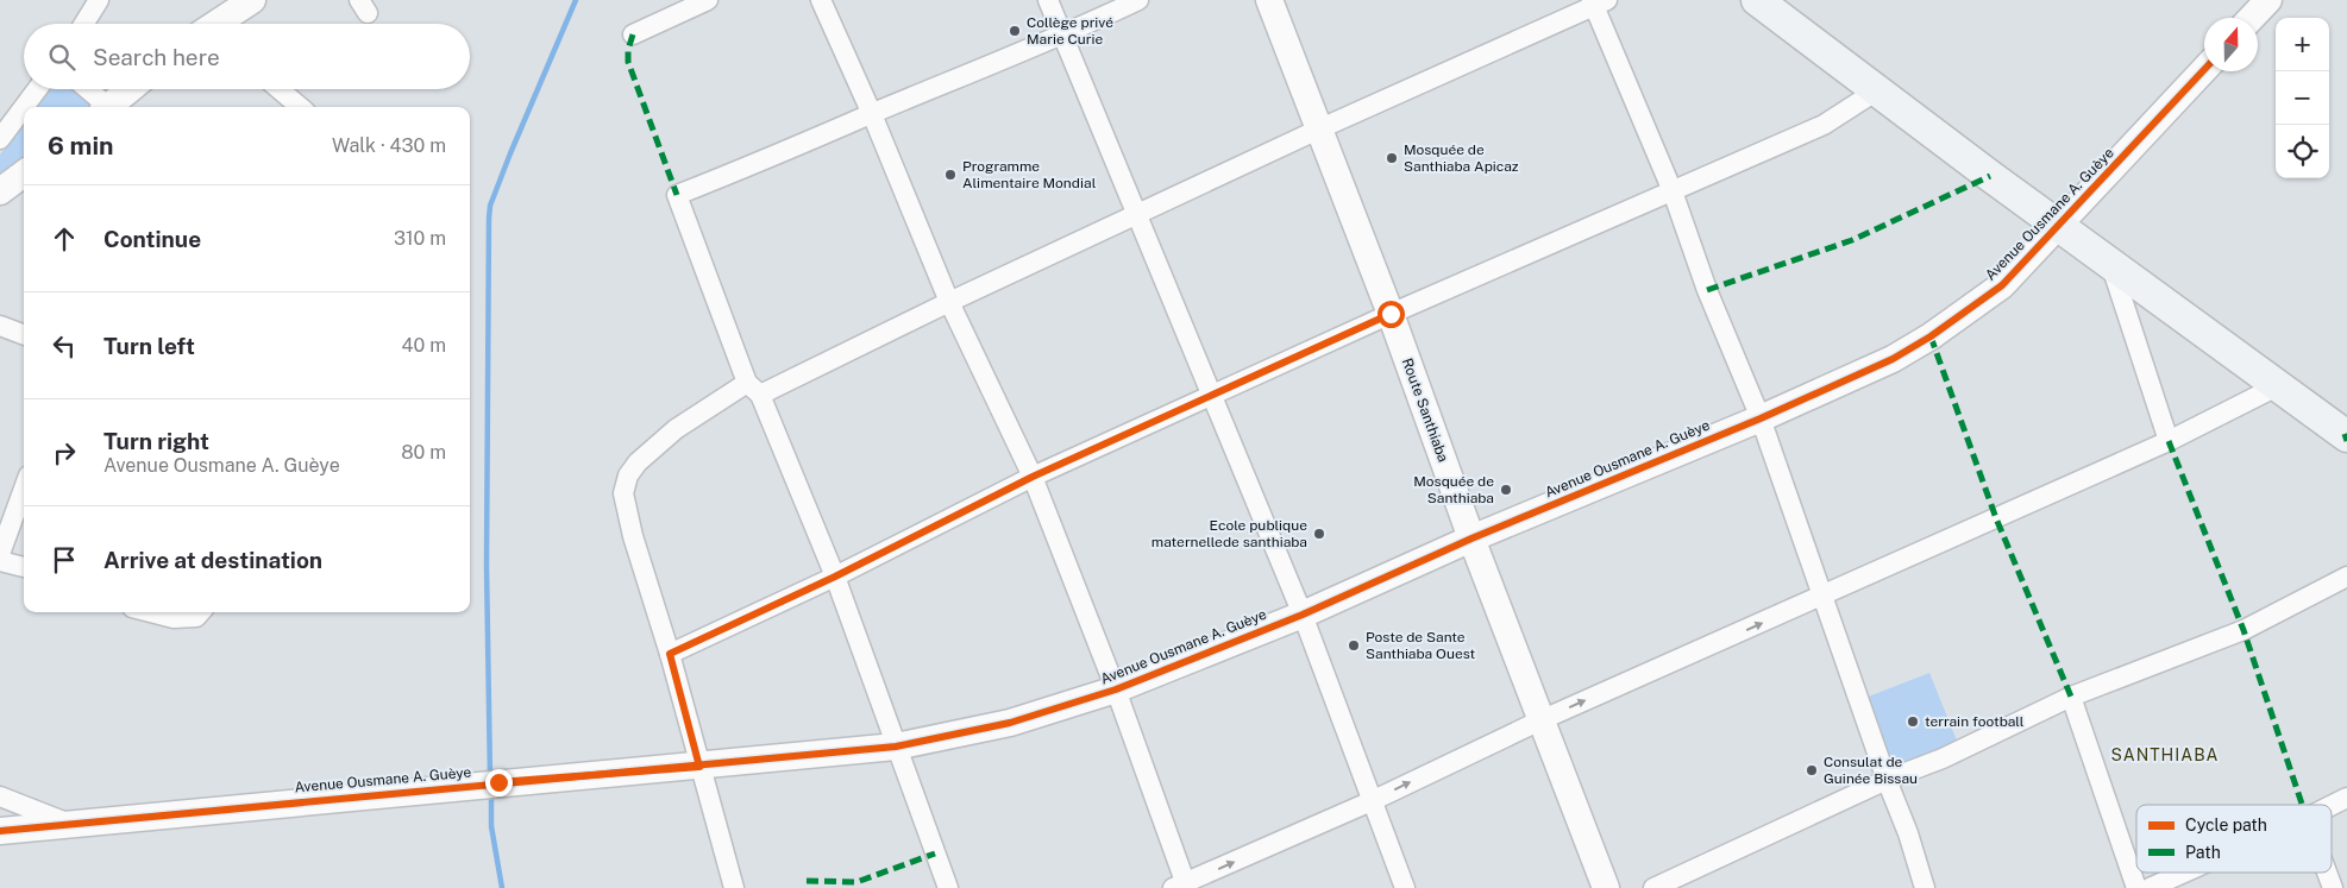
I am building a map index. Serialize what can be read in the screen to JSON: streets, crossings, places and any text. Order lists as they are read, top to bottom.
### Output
{
  "streets": {
    "street": ["Avenue Ousmane A. Guèye", "Route Santhiaba"]
  },
  "crossings": [
    ["Avenue Ousmane A. Guèye", "Route Santhiaba"]
  ],
  "districts": ["SANTHIABA"],
  "places": [
    "Collège privé Marie Curie",
    "Mosquée de Santhiaba Apicaz",
    "Programme Alimentaire Mondial",
    "Mosquée de Santhiaba",
    "Ecole publique maternellede santhiaba",
    "Poste de Sante Santhiaba Ouest",
    "terrain football",
    "Consulat de Guinée Bissau"
  ],
  "legend": ["Cycle path", "Path"],
  "north": "top",
  "page": {
    "map_buttons": ["+", "−"],
    "search": "Search here",
    "heading": ["6 min", "Walk · 430 m"],
    "list": [
      ["Continue", "310 m"],
      ["Turn left", "40 m"],
      ["Turn right", "Avenue Ousmane A. Guèye", "80 m"],
      "Arrive at destination"
    ]
  }
}
